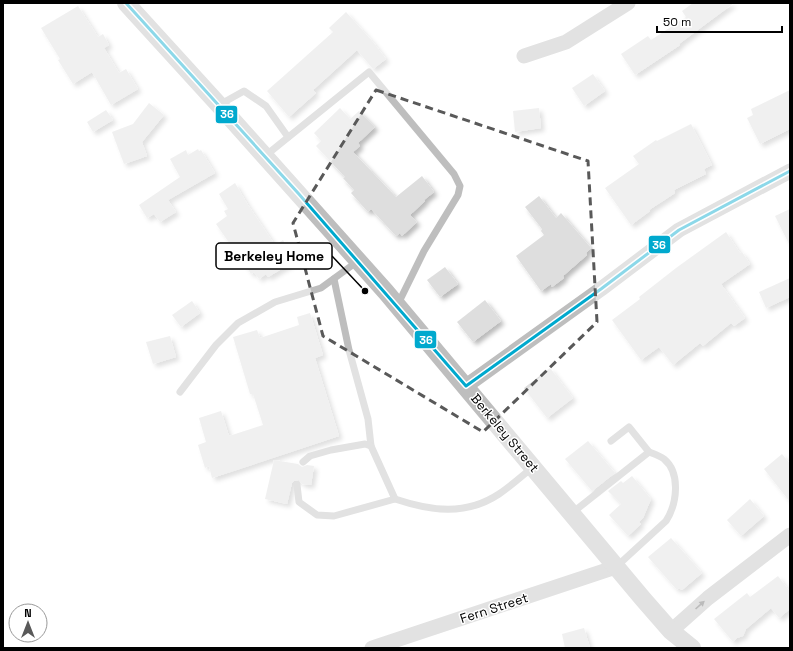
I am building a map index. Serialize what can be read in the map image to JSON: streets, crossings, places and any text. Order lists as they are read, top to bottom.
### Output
{
  "streets": {
    "street": ["Berkeley Street", "Fern Street"]
  },
  "crossings": [
    ["Berkeley Street", "Fern Street"]
  ],
  "places": ["Berkeley Home"],
  "lines": ["transit line 36"],
  "scale_bar": "50 m",
  "north": "top"
}
